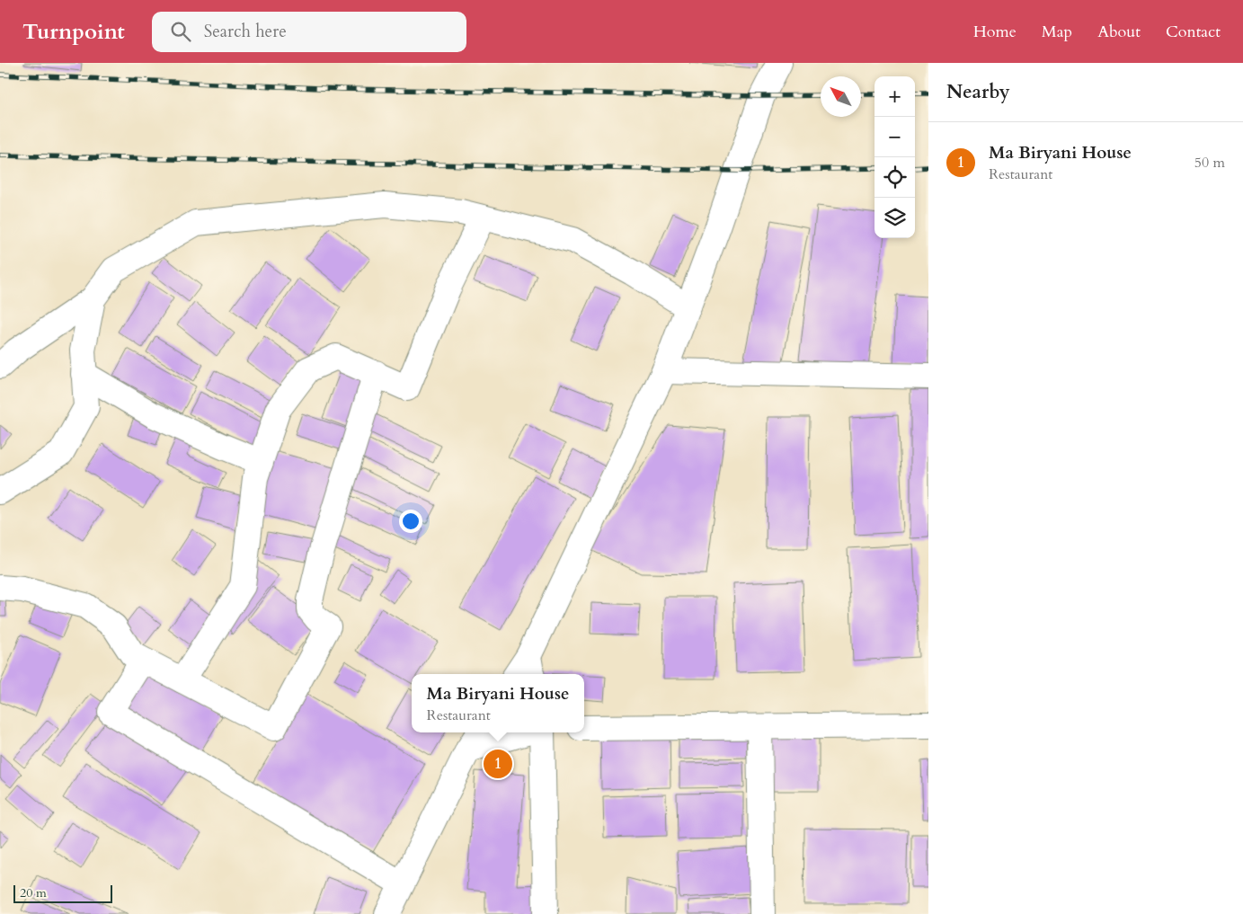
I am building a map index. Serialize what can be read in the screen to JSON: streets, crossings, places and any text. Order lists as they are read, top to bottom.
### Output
{
  "scale_bar": "20 m",
  "north": "top left",
  "page": {
    "header": "Turnpoint",
    "search": "Search here",
    "nav": [
      "Home",
      "Map",
      "About",
      "Contact"
    ],
    "heading": "Nearby",
    "map_buttons": ["+", "−"],
    "list": [
      {
        "mark": "1",
        "name": "Ma Biryani House",
        "note": "Restaurant",
        "value": "50 m"
      }
    ],
    "popup": ["Ma Biryani House", "Restaurant"],
    "pins": "1",
    "scale": "20 m"
  }
}
